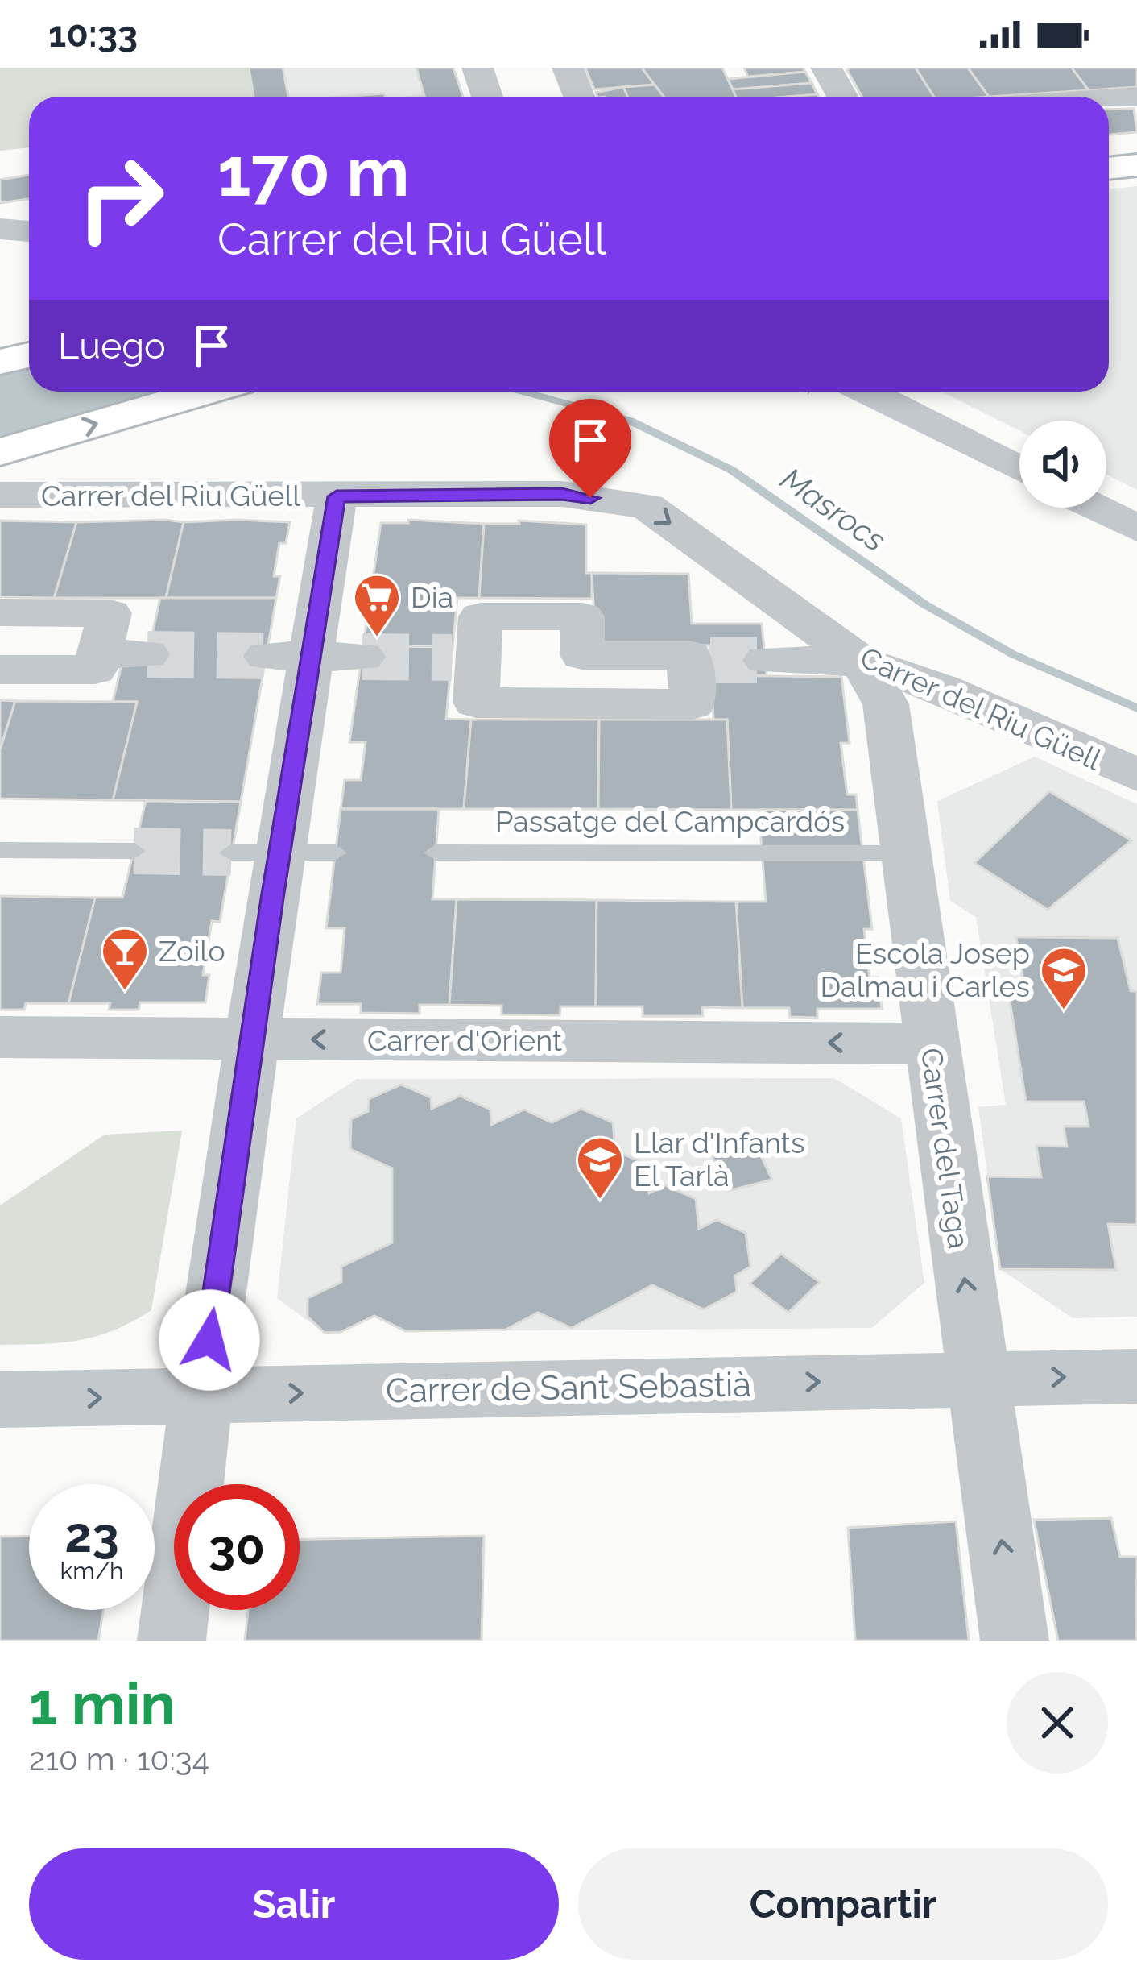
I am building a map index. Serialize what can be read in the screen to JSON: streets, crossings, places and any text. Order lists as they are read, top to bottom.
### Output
{
  "streets": {
    "street": [
      "Carrer del Riu Güell",
      "Carrer d'Orient",
      "Carrer del Taga",
      "Carrer de Sant Sebastià"
    ],
    "lane": ["Passatge del Campcardós"]
  },
  "crossings": [
    ["Carrer del Riu Güell", "Carrer del Taga"],
    ["Passatge del Campcardós", "Carrer del Taga"],
    ["Carrer d'Orient", "Carrer del Taga"],
    ["Carrer del Taga", "Carrer de Sant Sebastià"]
  ],
  "one_way": ["Carrer d'Orient", "Carrer del Taga", "Carrer de Sant Sebastià"],
  "water": ["Masrocs"],
  "places": {
    "supermarket": ["Dia"],
    "bar": ["Zoilo"],
    "school or university": ["Escola Josep Dalmau i Carles", "Llar d'Infants El Tarlà"]
  },
  "page": {
    "status": "10:33",
    "turn": ["170 m", "Carrer del Riu Güell"],
    "then": "Luego",
    "speed": "23 km/h",
    "limit": "30",
    "heading": ["1 min", "210 m · 10:34"],
    "buttons": ["Salir", "Compartir"]
  }
}
